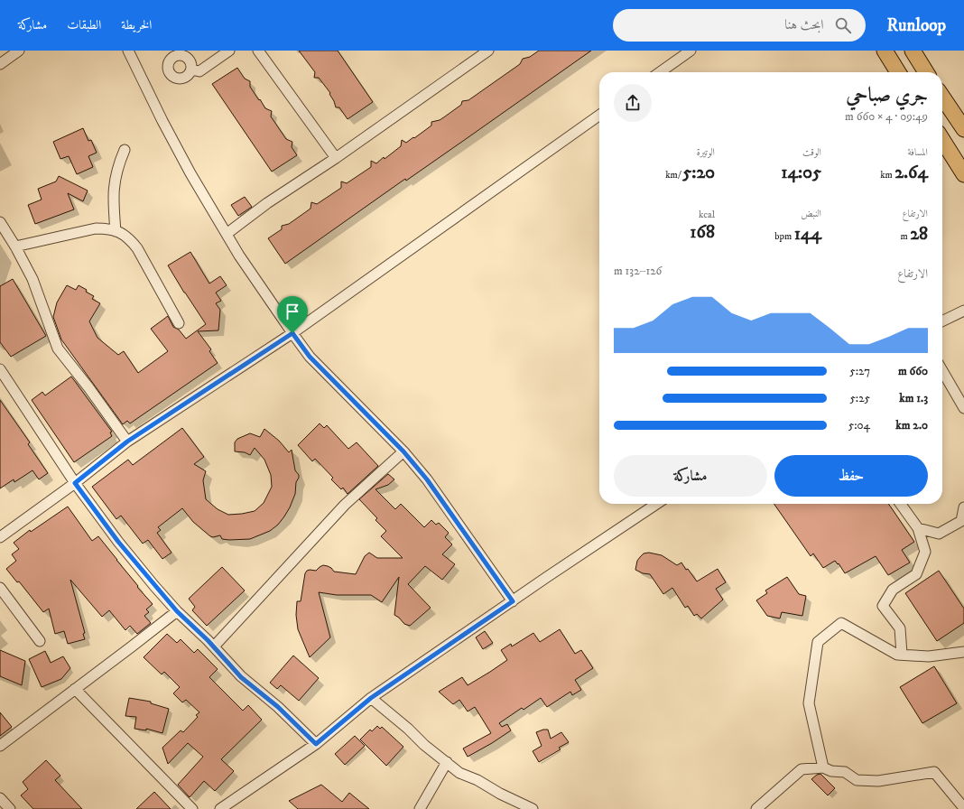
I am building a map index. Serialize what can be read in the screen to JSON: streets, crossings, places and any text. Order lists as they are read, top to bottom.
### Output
{
  "page": {
    "header": "Runloop",
    "search": "ابحث هنا",
    "nav": ["الخريطة", "الطبقات", "مشاركة"],
    "heading": ["جري صباحي", "09:49 · 4 × 660 m"],
    "stats": [
      ["المسافة", "2.64 km"],
      ["الوقت", "14:05"],
      ["الوتيرة", "5:20 /km"],
      ["الارتفاع", "28 m"],
      ["النبض", "144 bpm"],
      ["kcal", "168"]
    ],
    "chart": ["الارتفاع", "126–132 m"],
    "list": [
      {
        "name": "660 m",
        "note": "5:27"
      },
      {
        "name": "1.3 km",
        "note": "5:25"
      },
      {
        "name": "2.0 km",
        "note": "5:04"
      }
    ],
    "buttons": ["حفظ", "مشاركة"]
  }
}
